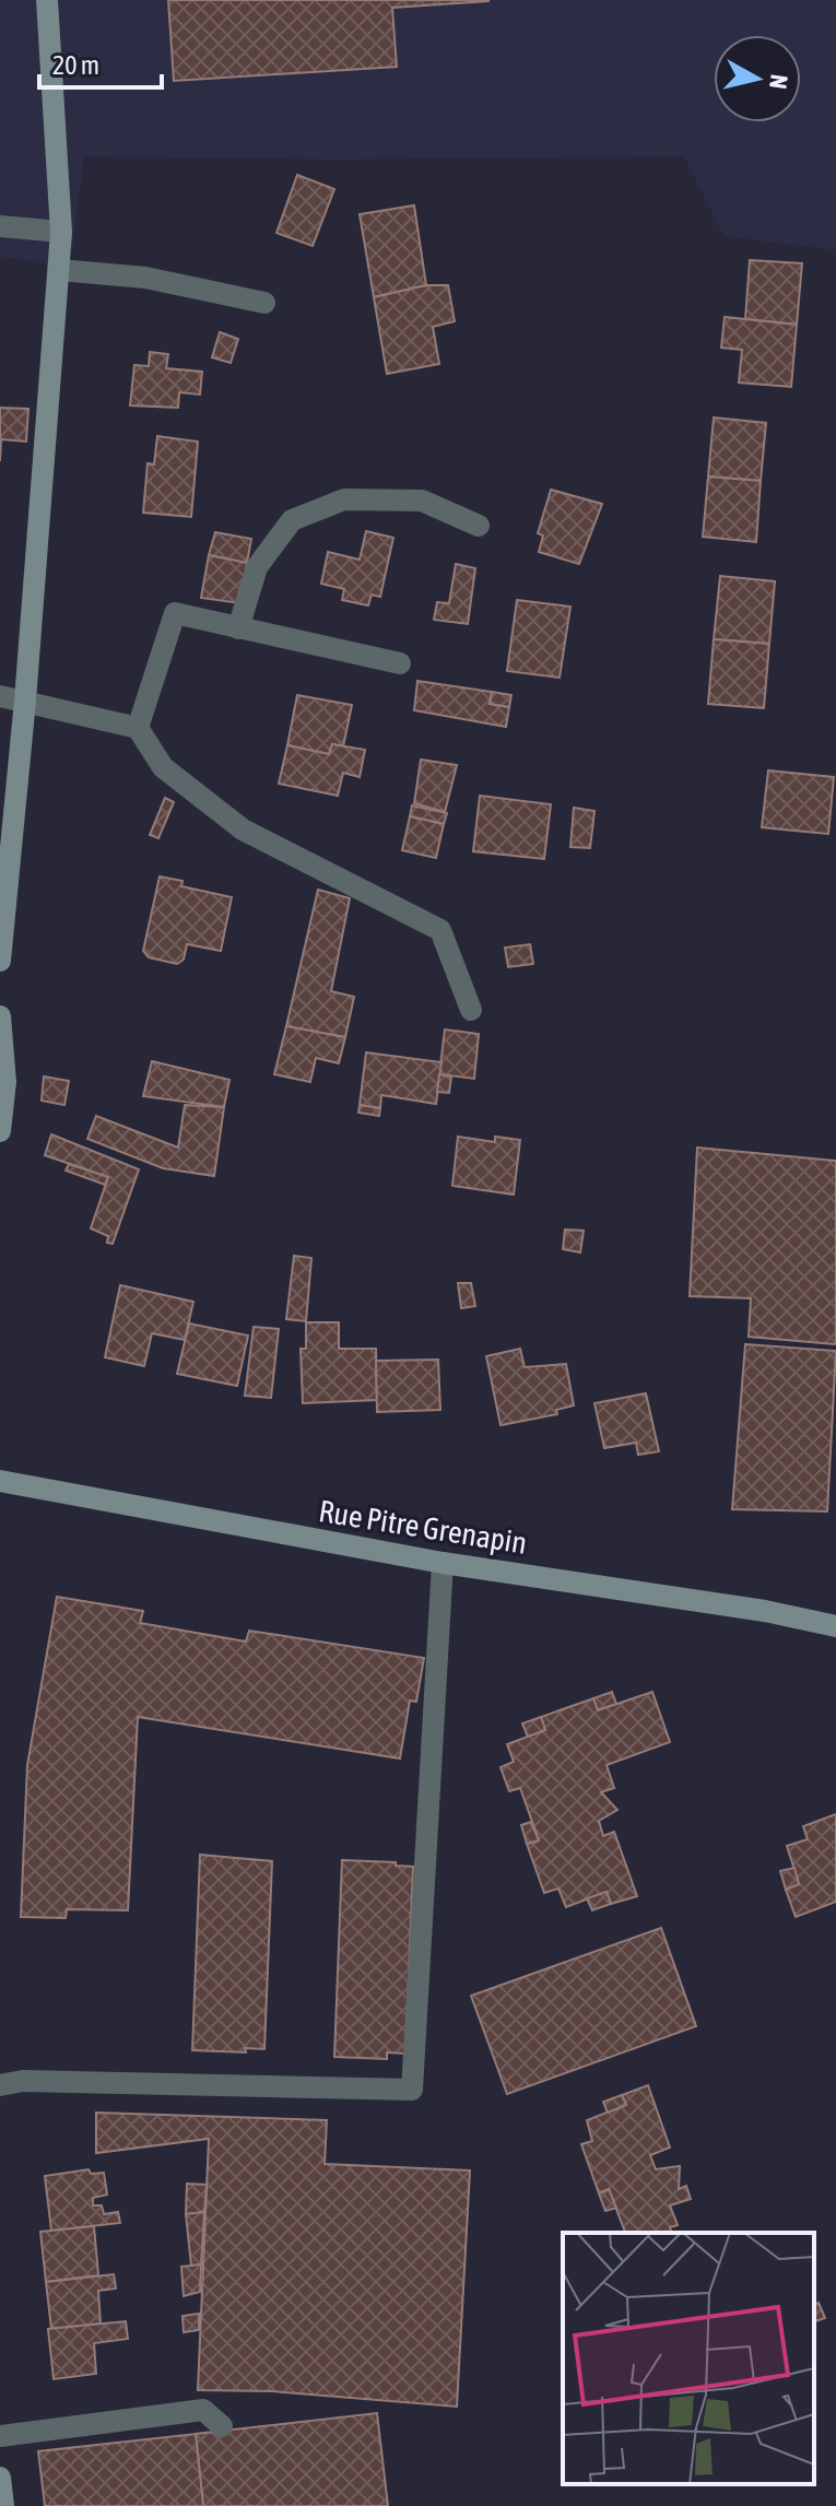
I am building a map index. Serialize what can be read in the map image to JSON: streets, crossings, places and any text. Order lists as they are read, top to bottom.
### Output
{
  "streets": {
    "main road": ["Rue Pitre Grenapin"]
  },
  "scale_bar": "20 m",
  "north": "right"
}
